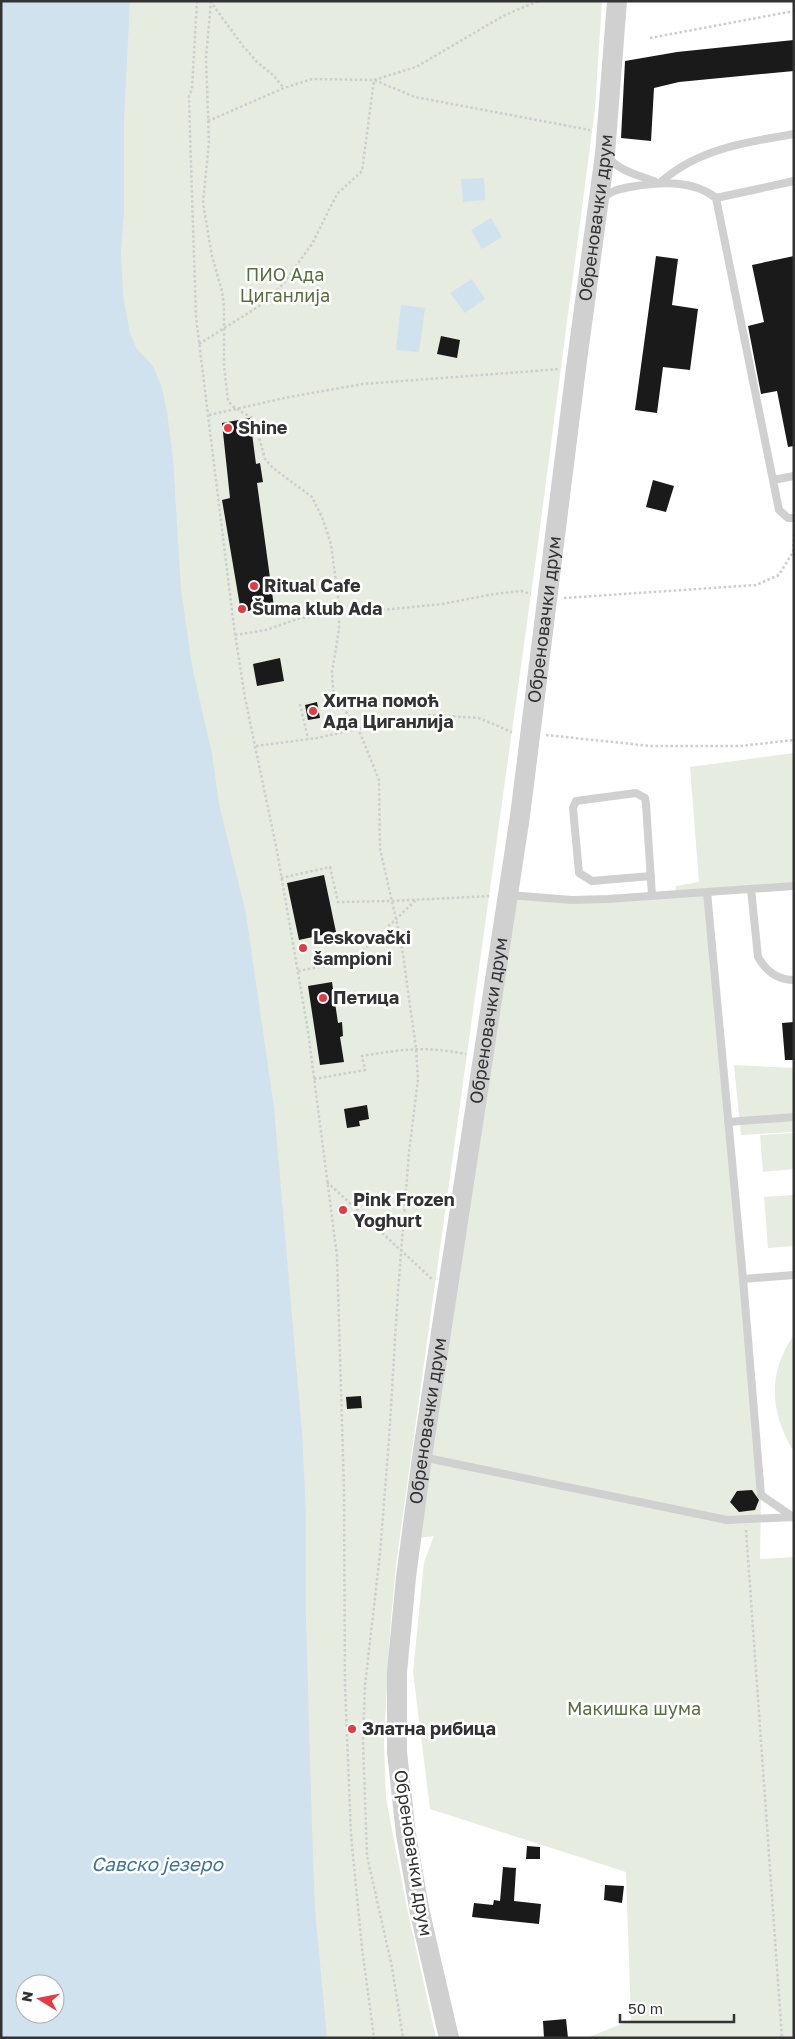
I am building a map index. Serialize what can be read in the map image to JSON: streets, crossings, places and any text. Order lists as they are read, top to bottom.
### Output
{
  "streets": {
    "street": ["Обреновачки друм"]
  },
  "water": ["Савско језеро"],
  "parks": ["ПИО Ада Циганлија", "Макишка шума"],
  "places": [
    "Shine",
    "Ritual Cafe",
    "Šuma klub Ada",
    "Хитна помоћ Ада Циганлија",
    "Leskovački šampioni",
    "Петица",
    "Pink Frozen Yoghurt",
    "Златна рибица"
  ],
  "scale_bar": "50 m",
  "north": "left"
}
